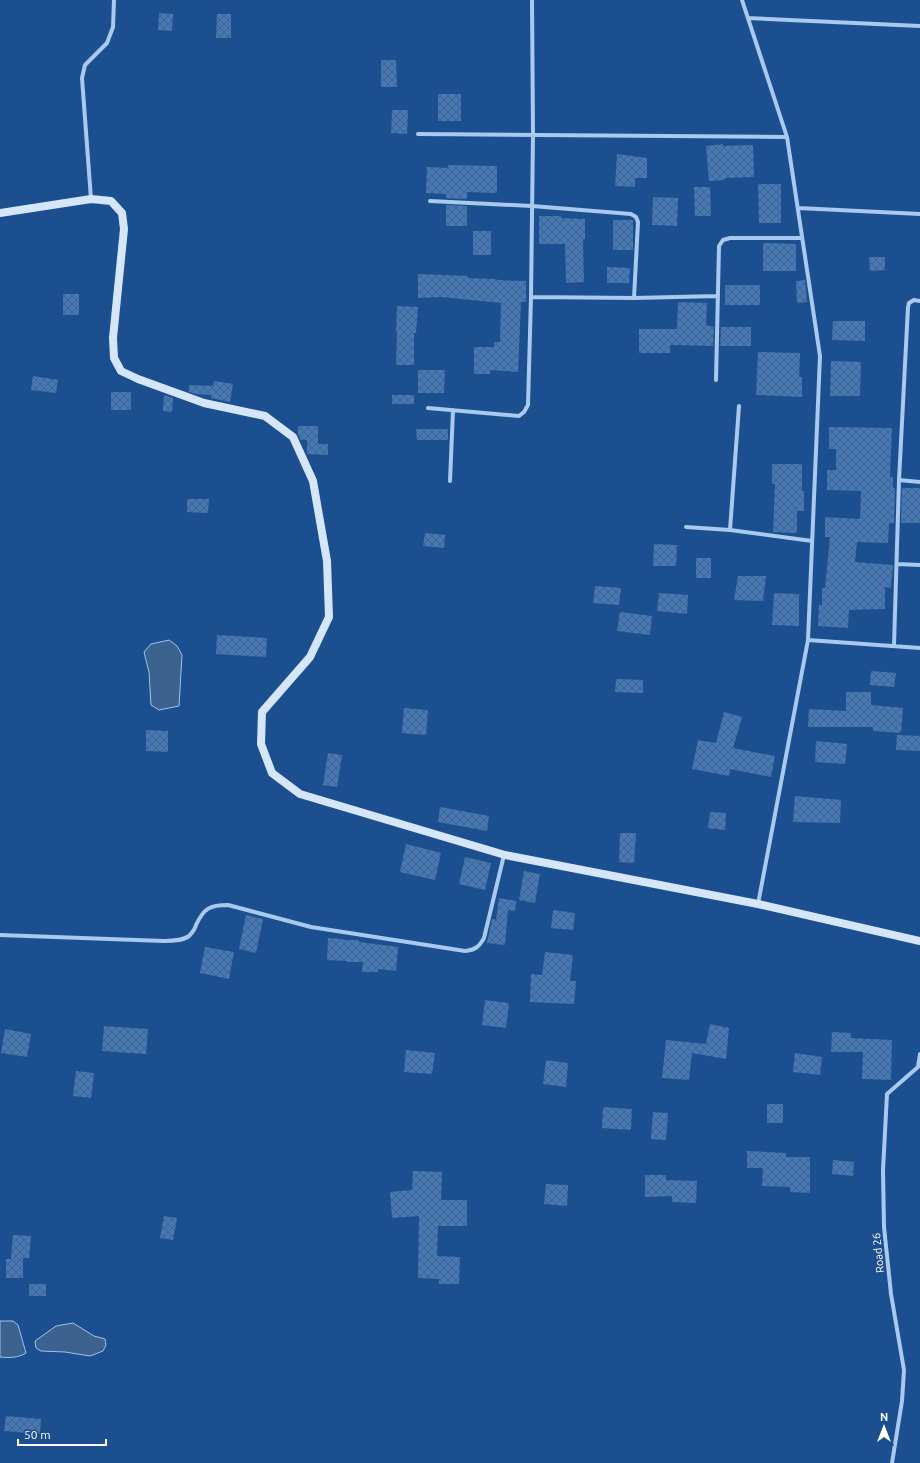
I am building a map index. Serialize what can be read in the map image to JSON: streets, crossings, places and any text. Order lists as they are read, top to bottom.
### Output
{
  "streets": {
    "street": ["Road 26"]
  },
  "scale_bar": "50 m",
  "north": "top"
}
